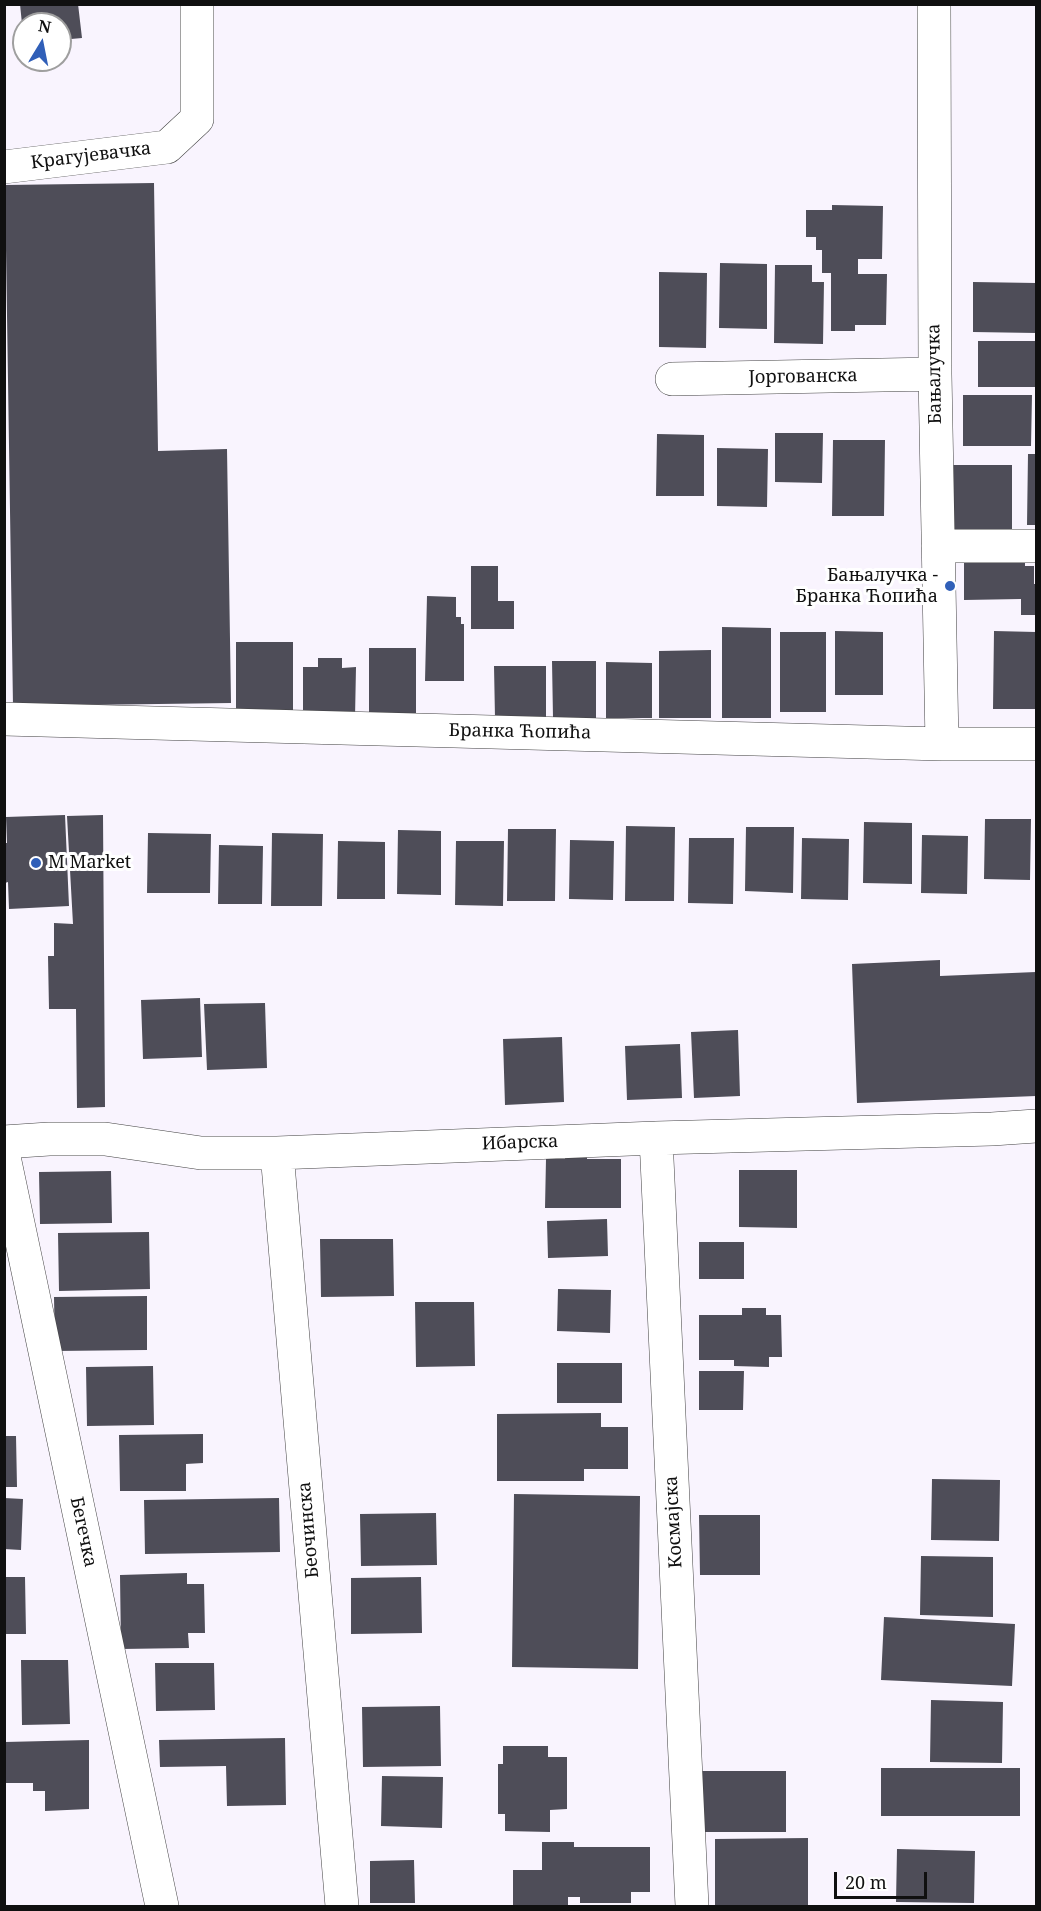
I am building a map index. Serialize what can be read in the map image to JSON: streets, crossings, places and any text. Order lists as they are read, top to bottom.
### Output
{
  "streets": {
    "street": [
      "Крагујевачка",
      "Бањалучка",
      "Јоргованска",
      "Бранка Ћопића",
      "Ибарска",
      "Космајска",
      "Беочинска",
      "Бегечка"
    ]
  },
  "crossings": [
    ["Бањалучка", "Јоргованска"],
    ["Бањалучка", "Бранка Ћопића"],
    ["Ибарска", "Космајска"],
    ["Ибарска", "Беочинска"]
  ],
  "places": ["Бањалучка - Бранка Ћопића", "M Market"],
  "scale_bar": "20 m",
  "north": "top"
}
